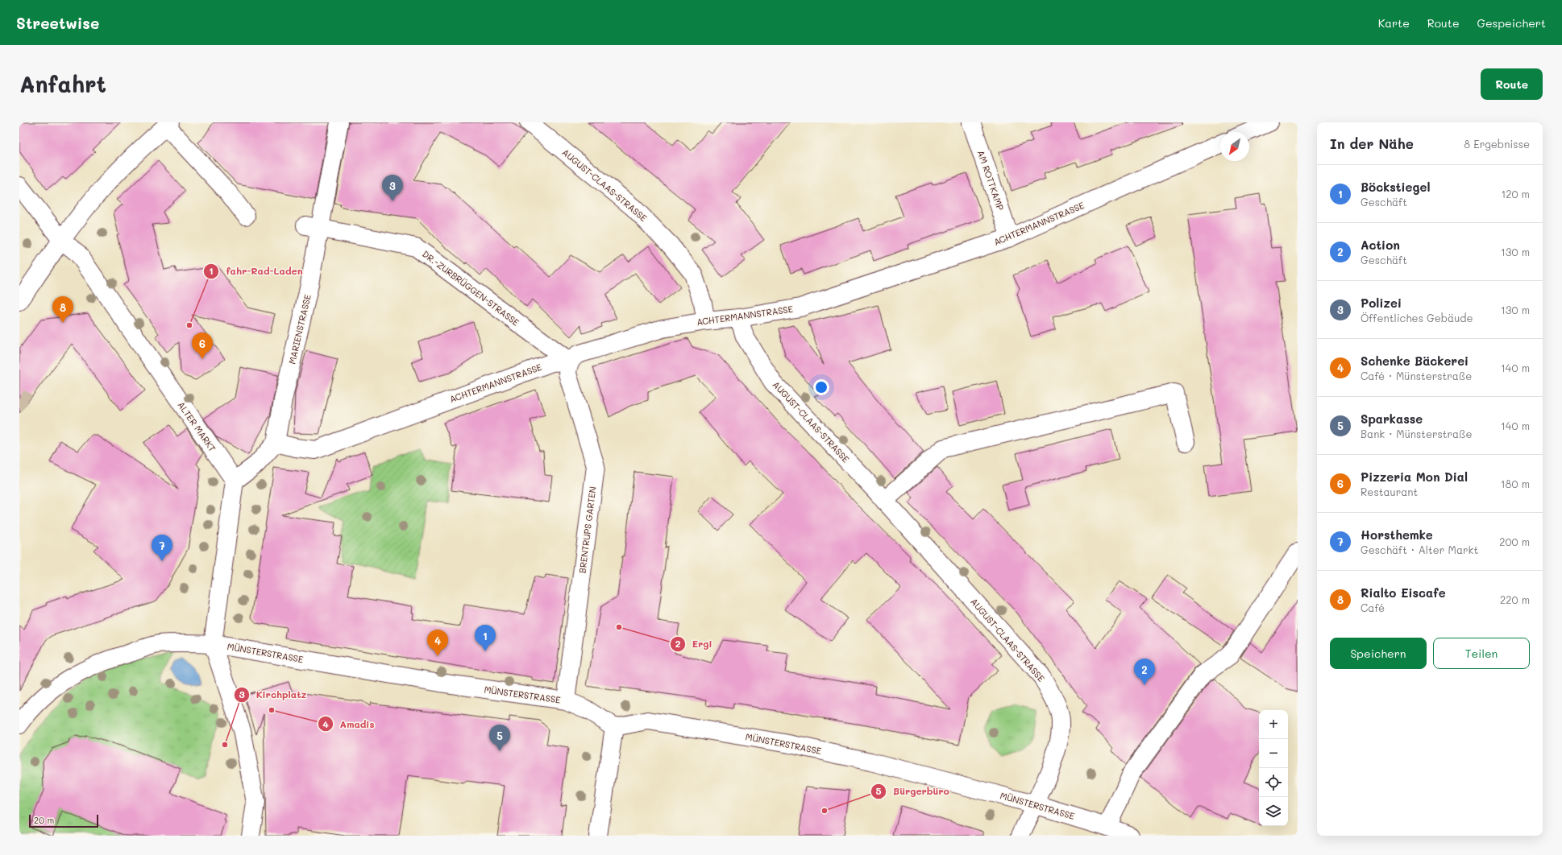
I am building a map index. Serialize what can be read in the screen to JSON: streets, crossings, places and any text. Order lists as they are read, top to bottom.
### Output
{
  "streets": {
    "street": [
      "AM ROTTKAMP",
      "AUGUST-CLAAS-STRASSE",
      "ACHTERMANNSTRASSE",
      "DR.-ZURBRÜGGEN-STRASSE",
      "MARIENSTRASSE",
      "ALTER MARKT",
      "BRENTRUPS GARTEN",
      "MÜNSTERSTRASSE"
    ]
  },
  "crossings": [
    ["AM ROTTKAMP", "ACHTERMANNSTRASSE"],
    ["AUGUST-CLAAS-STRASSE", "ACHTERMANNSTRASSE"],
    ["AUGUST-CLAAS-STRASSE", "MÜNSTERSTRASSE"],
    ["ACHTERMANNSTRASSE", "DR.-ZURBRÜGGEN-STRASSE"],
    ["ACHTERMANNSTRASSE", "MARIENSTRASSE"],
    ["ACHTERMANNSTRASSE", "BRENTRUPS GARTEN"],
    ["DR.-ZURBRÜGGEN-STRASSE", "MARIENSTRASSE"],
    ["DR.-ZURBRÜGGEN-STRASSE", "BRENTRUPS GARTEN"],
    ["BRENTRUPS GARTEN", "MÜNSTERSTRASSE"]
  ],
  "places": [
    "fahr-Rad-Laden",
    "Ergi",
    "Amadis",
    "Kirchplatz",
    "Bürgerbüro"
  ],
  "scale_bar": "20 m",
  "north": "bottom left",
  "page": {
    "header": "Streetwise",
    "nav": ["Karte", "Route", "Gespeichert"],
    "buttons": [
      "Route",
      ["Speichern", "Teilen"]
    ],
    "title": "Anfahrt",
    "heading": ["In der Nähe", "8 Ergebnisse"],
    "list": [
      {
        "mark": "1",
        "name": "Böckstiegel",
        "note": "Geschäft",
        "value": "120 m"
      },
      {
        "mark": "2",
        "name": "Action",
        "note": "Geschäft",
        "value": "130 m"
      },
      {
        "mark": "3",
        "name": "Polizei",
        "note": "Öffentliches Gebäude",
        "value": "130 m"
      },
      {
        "mark": "4",
        "name": "Schenke Bäckerei",
        "note": "Café · Münsterstraße",
        "value": "140 m"
      },
      {
        "mark": "5",
        "name": "Sparkasse",
        "note": "Bank · Münsterstraße",
        "value": "140 m"
      },
      {
        "mark": "6",
        "name": "Pizzeria Mon Dial",
        "note": "Restaurant",
        "value": "180 m"
      },
      {
        "mark": "7",
        "name": "Horsthemke",
        "note": "Geschäft · Alter Markt",
        "value": "200 m"
      },
      {
        "mark": "8",
        "name": "Rialto Eiscafe",
        "note": "Café",
        "value": "220 m"
      }
    ],
    "pins": [
      "3",
      "8",
      "6",
      "7",
      "1",
      "4",
      "2",
      "5"
    ],
    "map_buttons": ["+", "−"],
    "scale": "20 m"
  }
}
